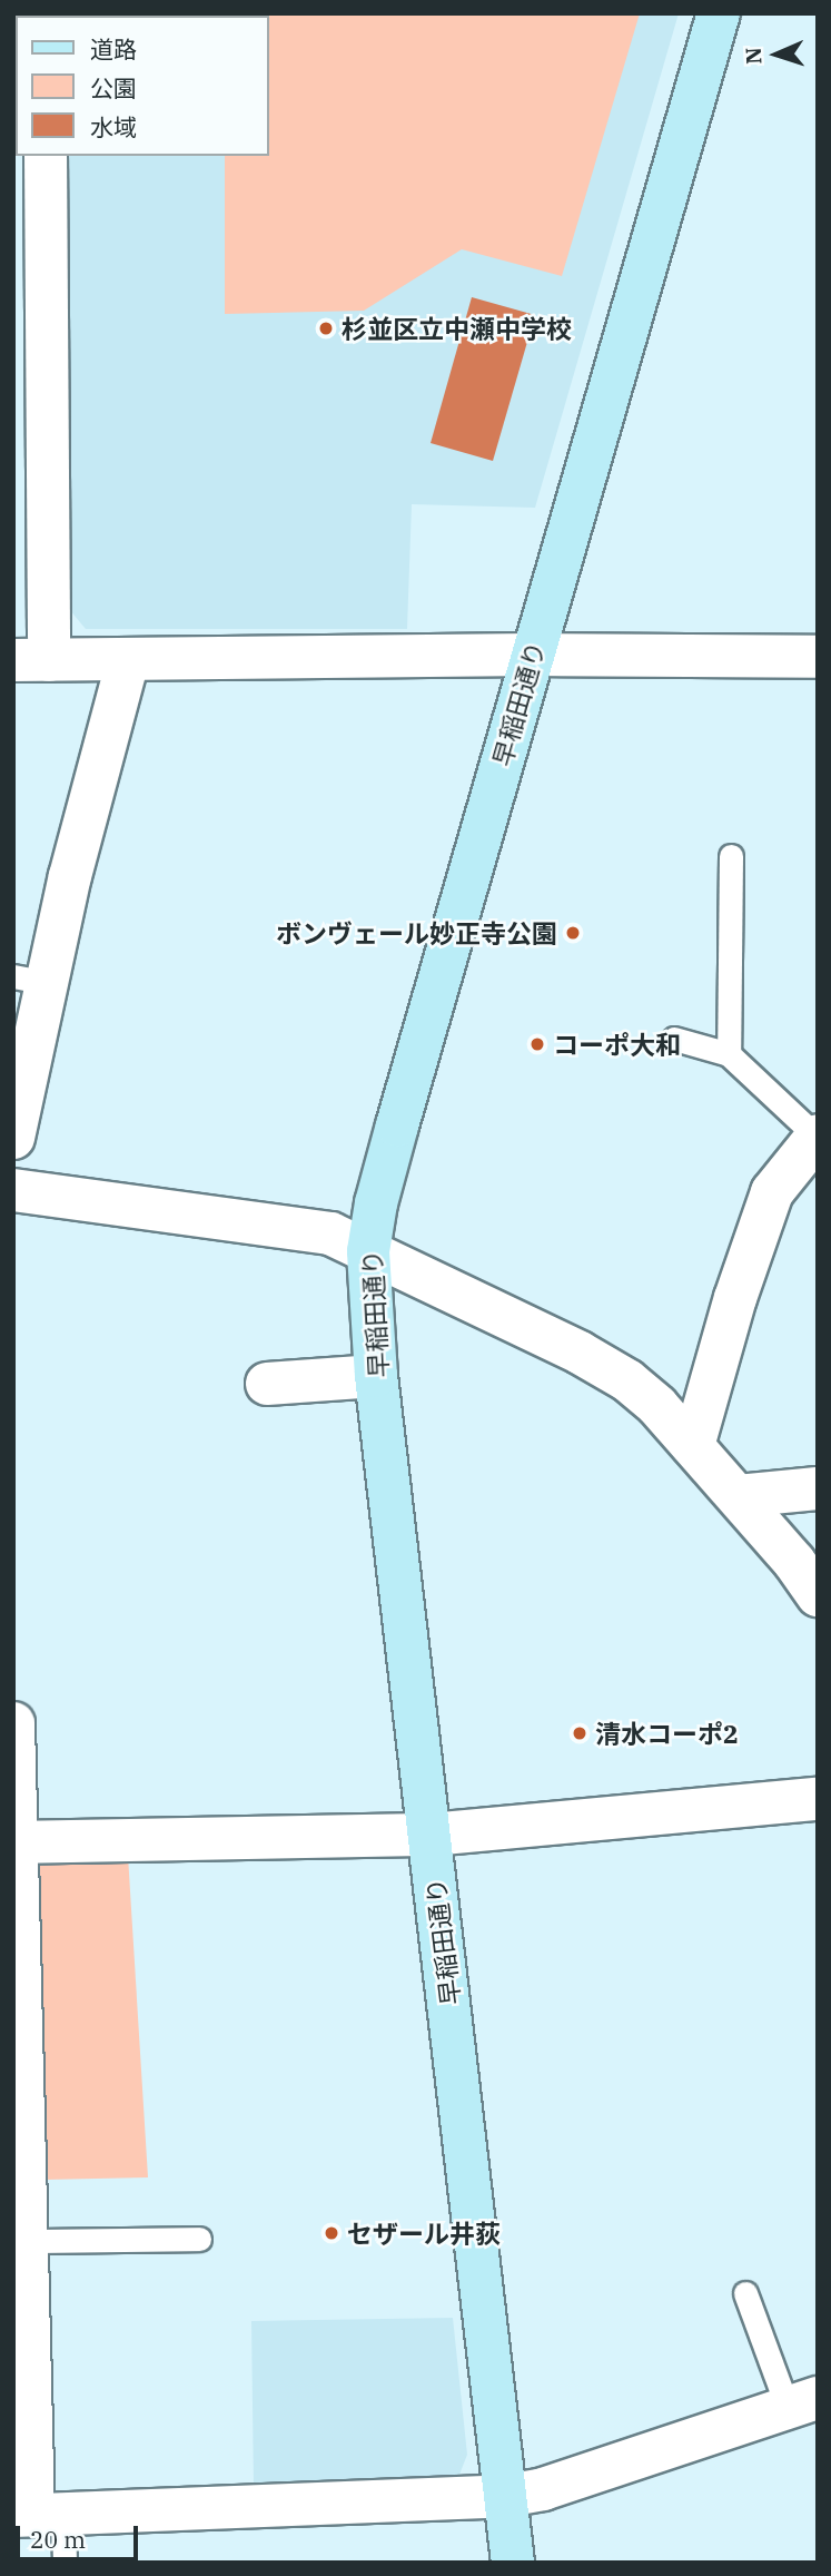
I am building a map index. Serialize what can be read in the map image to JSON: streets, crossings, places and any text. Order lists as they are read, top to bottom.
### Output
{
  "streets": {
    "main road": ["早稲田通り"]
  },
  "places": [
    "杉並区立中瀬中学校",
    "ボンヴェール妙正寺公園",
    "コーポ大和",
    "清水コーポ2",
    "セザール井荻"
  ],
  "legend": ["道路", "公園", "水域"],
  "scale_bar": "20 m",
  "north": "left"
}
